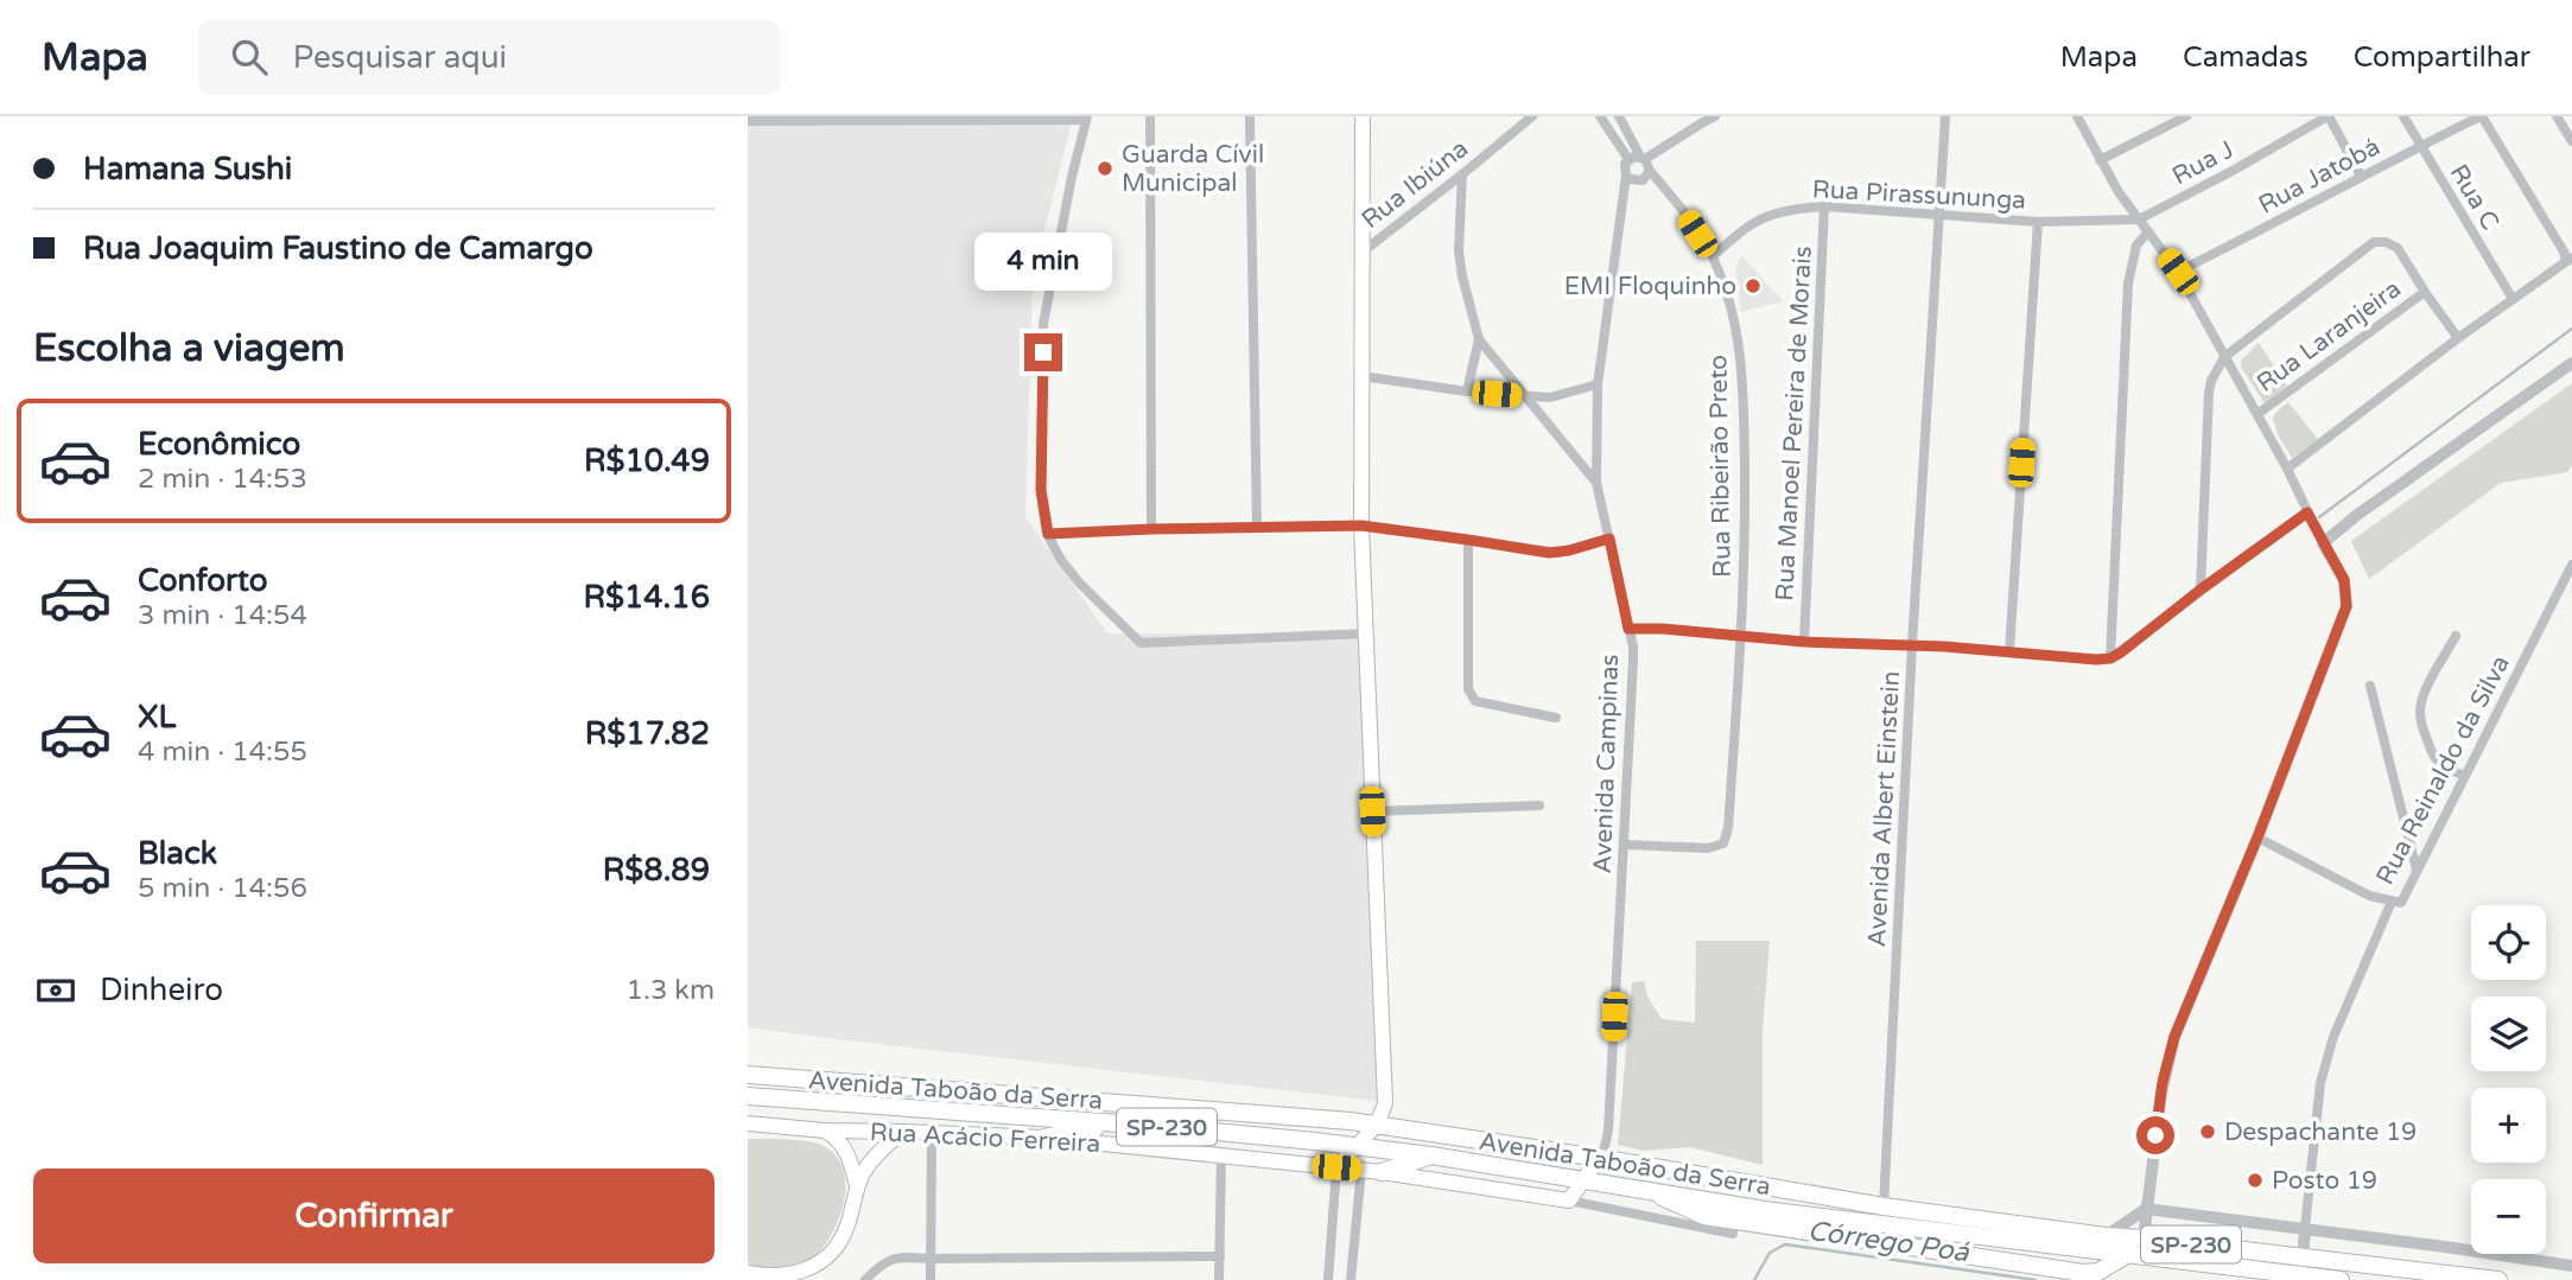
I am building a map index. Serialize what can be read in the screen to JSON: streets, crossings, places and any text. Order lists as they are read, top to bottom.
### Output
{
  "streets": {
    "highway": ["Avenida Taboão da Serra", "SP-230"],
    "main road": ["Rua Acácio Ferreira"],
    "street": [
      "Rua J",
      "Rua Jatobá",
      "Rua Ibiúna",
      "Rua Pirassununga",
      "Rua C",
      "Rua Laranjeira",
      "Rua Manoel Pereira de Morais",
      "Rua Ribeirão Preto",
      "Avenida Campinas",
      "Rua Reinaldo da Silva",
      "Avenida Albert Einstein"
    ]
  },
  "crossings": [
    ["Rua J", "Rua Pirassununga"],
    ["Rua Jatobá", "Rua C"],
    ["Rua Pirassununga", "Rua Manoel Pereira de Morais"],
    ["Rua Pirassununga", "Rua Ribeirão Preto"],
    ["Rua Pirassununga", "Avenida Albert Einstein"],
    ["Rua Ribeirão Preto", "Avenida Campinas"],
    ["Avenida Campinas", "Avenida Taboão da Serra"],
    ["Avenida Albert Einstein", "Avenida Taboão da Serra"]
  ],
  "water": ["Córrego Poá"],
  "places": [
    "Guarda Cívil Municipal",
    "EMI Floquinho",
    "Despachante 19",
    "Posto 19"
  ],
  "page": {
    "header": "Mapa",
    "search": "Pesquisar aqui",
    "nav": ["Mapa", "Camadas", "Compartilhar"],
    "banner": ["Hamana Sushi", "Rua Joaquim Faustino de Camargo"],
    "bubble": "4 min",
    "heading": "Escolha a viagem",
    "list": [
      {
        "name": "Econômico",
        "note": "2 min · 14:53",
        "value": "R$10.49"
      },
      {
        "name": "Conforto",
        "note": "3 min · 14:54",
        "value": "R$14.16"
      },
      {
        "name": "XL",
        "note": "4 min · 14:55",
        "value": "R$17.82"
      },
      {
        "name": "Black",
        "note": "5 min · 14:56",
        "value": "R$8.89"
      }
    ],
    "map_buttons": ["+", "−"],
    "pay": ["Dinheiro", "1.3 km"],
    "buttons": "Confirmar"
  }
}
